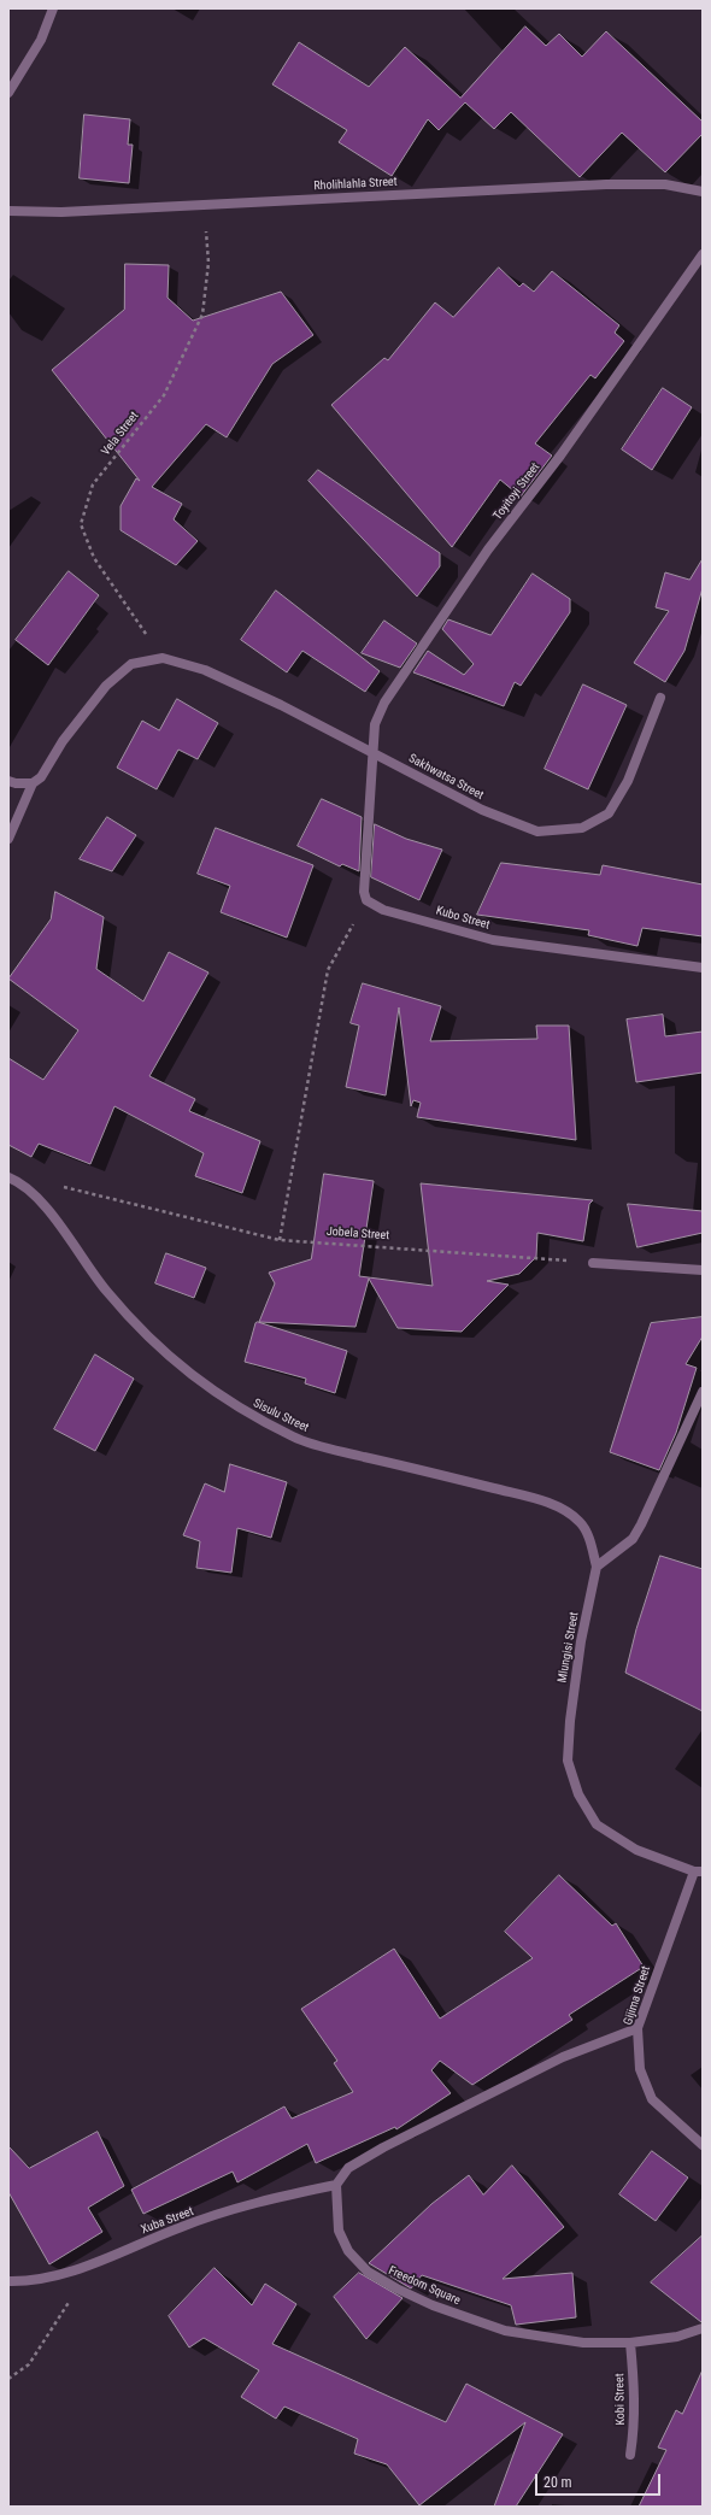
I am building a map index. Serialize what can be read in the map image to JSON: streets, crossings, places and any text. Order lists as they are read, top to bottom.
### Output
{
  "streets": {
    "street": [
      "Rholihlahla Street",
      "Toyitoyi Street",
      "Sakhwatsa Street",
      "Kubo Street",
      "Sisulu Street",
      "Mlungisi Street",
      "Gijima Street",
      "Xuba Street",
      "Freedom Square",
      "Kobi Street"
    ],
    "path": ["Vela Street", "Jobela Street"]
  },
  "crossings": [
    ["Rholihlahla Street", "Vela Street"],
    ["Vela Street", "Sakhwatsa Street"],
    ["Toyitoyi Street", "Sakhwatsa Street"],
    ["Sisulu Street", "Mlungisi Street"],
    ["Mlungisi Street", "Gijima Street"],
    ["Xuba Street", "Freedom Square"],
    ["Freedom Square", "Kobi Street"]
  ],
  "scale_bar": "20 m"
}
